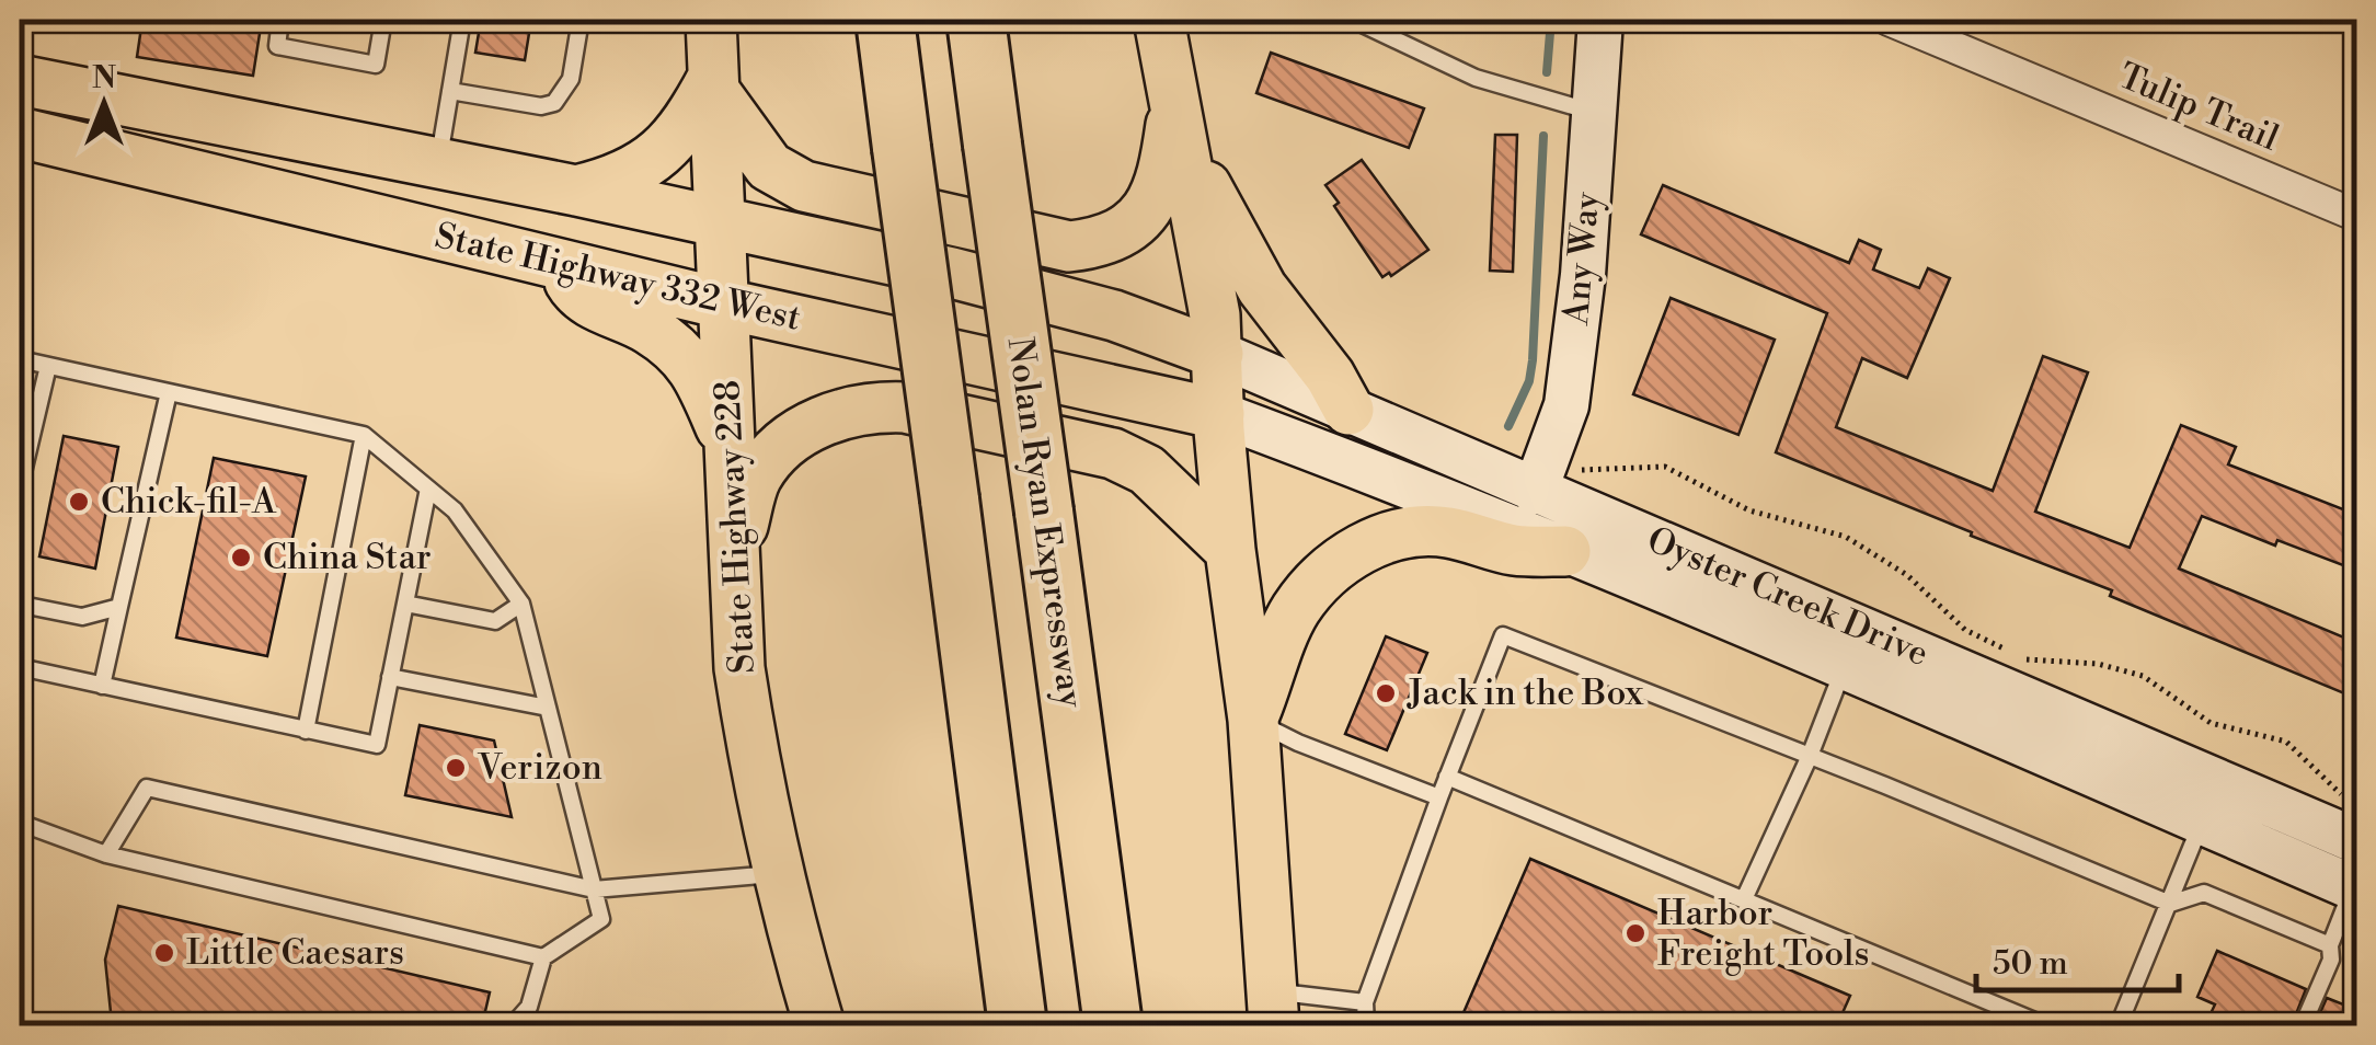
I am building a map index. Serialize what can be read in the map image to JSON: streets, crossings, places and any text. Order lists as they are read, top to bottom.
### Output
{
  "streets": {
    "highway": ["Nolan Ryan Expressway"],
    "main road": [
      "Any Way",
      "State Highway 332 West",
      "State Highway 228",
      "Oyster Creek Drive"
    ],
    "street": ["Tulip Trail"]
  },
  "crossings": [
    ["Any Way", "Oyster Creek Drive"],
    ["State Highway 332 West", "State Highway 228"],
    ["State Highway 332 West", "Oyster Creek Drive"]
  ],
  "places": [
    "Chick-fil-A",
    "China Star",
    "Jack in the Box",
    "Verizon",
    "Harbor Freight Tools",
    "Little Caesars"
  ],
  "scale_bar": "50 m",
  "north": "top"
}
